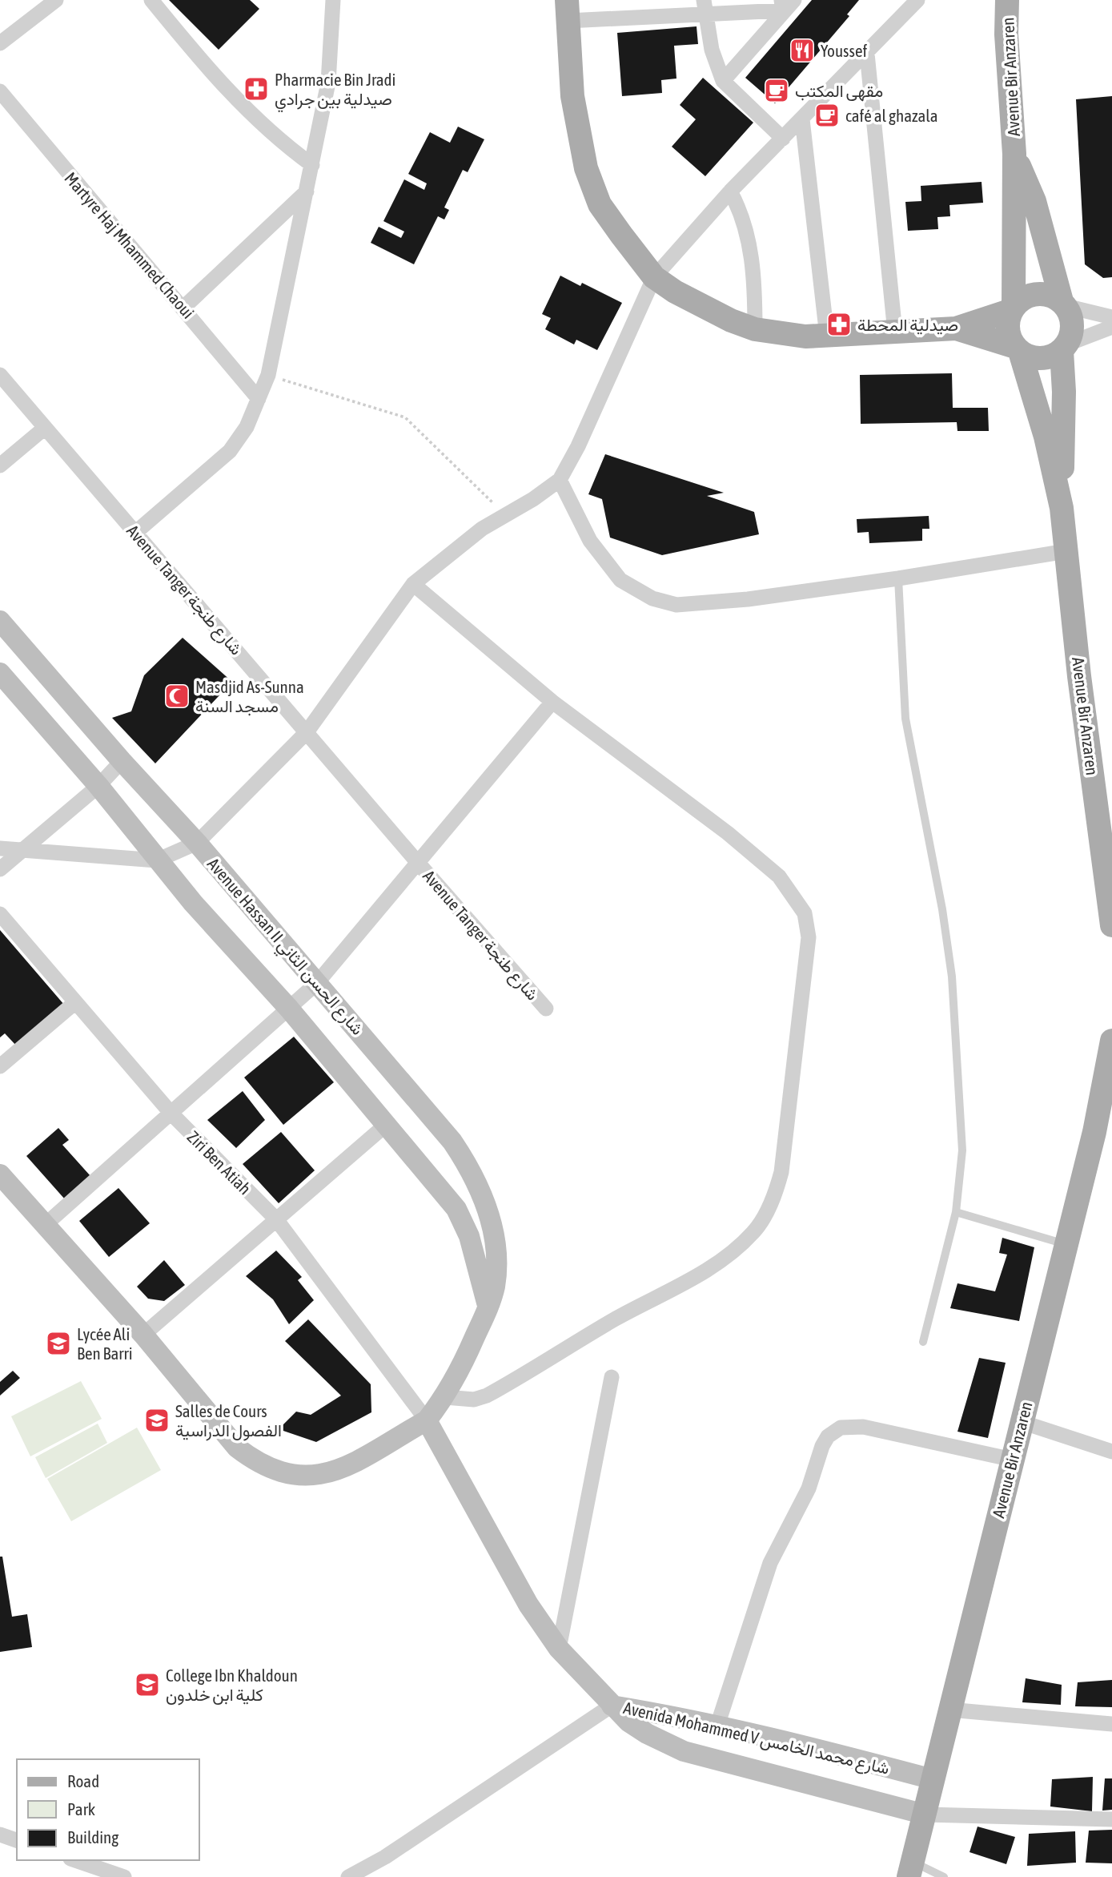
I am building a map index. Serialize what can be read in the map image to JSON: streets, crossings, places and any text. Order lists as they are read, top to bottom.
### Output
{
  "streets": {
    "main road": ["Avenue Bir Anzaren"],
    "street": [
      "Martyre Haj Mhammed Chaoui",
      "Avenue Tanger شارع طنجة",
      "Avenue Hassan II شارع الحسن الثاني",
      "Ziri Ben Atiah",
      "Avenida Mohammed V شارع محمد الخامس"
    ]
  },
  "crossings": [
    ["Avenue Bir Anzaren", "Avenida Mohammed V شارع محمد الخامس"],
    ["Avenue Hassan II شارع الحسن الثاني", "Ziri Ben Atiah"]
  ],
  "places": {
    "restaurant": ["Youssef"],
    "pharmacy": ["Pharmacie Bin Jradi صيدلية بين جرادي", "صيدلية المحطة"],
    "cafe": ["مقهى المكتب", "café al ghazala"],
    "mosque": ["Masdjid As-Sunna مسجد السنة"],
    "school or university": ["Lycée Ali Ben Barri", "Salles de Cours الفصول الدراسية", "College Ibn Khaldoun كلية ابن خلدون"]
  },
  "legend": ["Road", "Park", "Building"]
}
